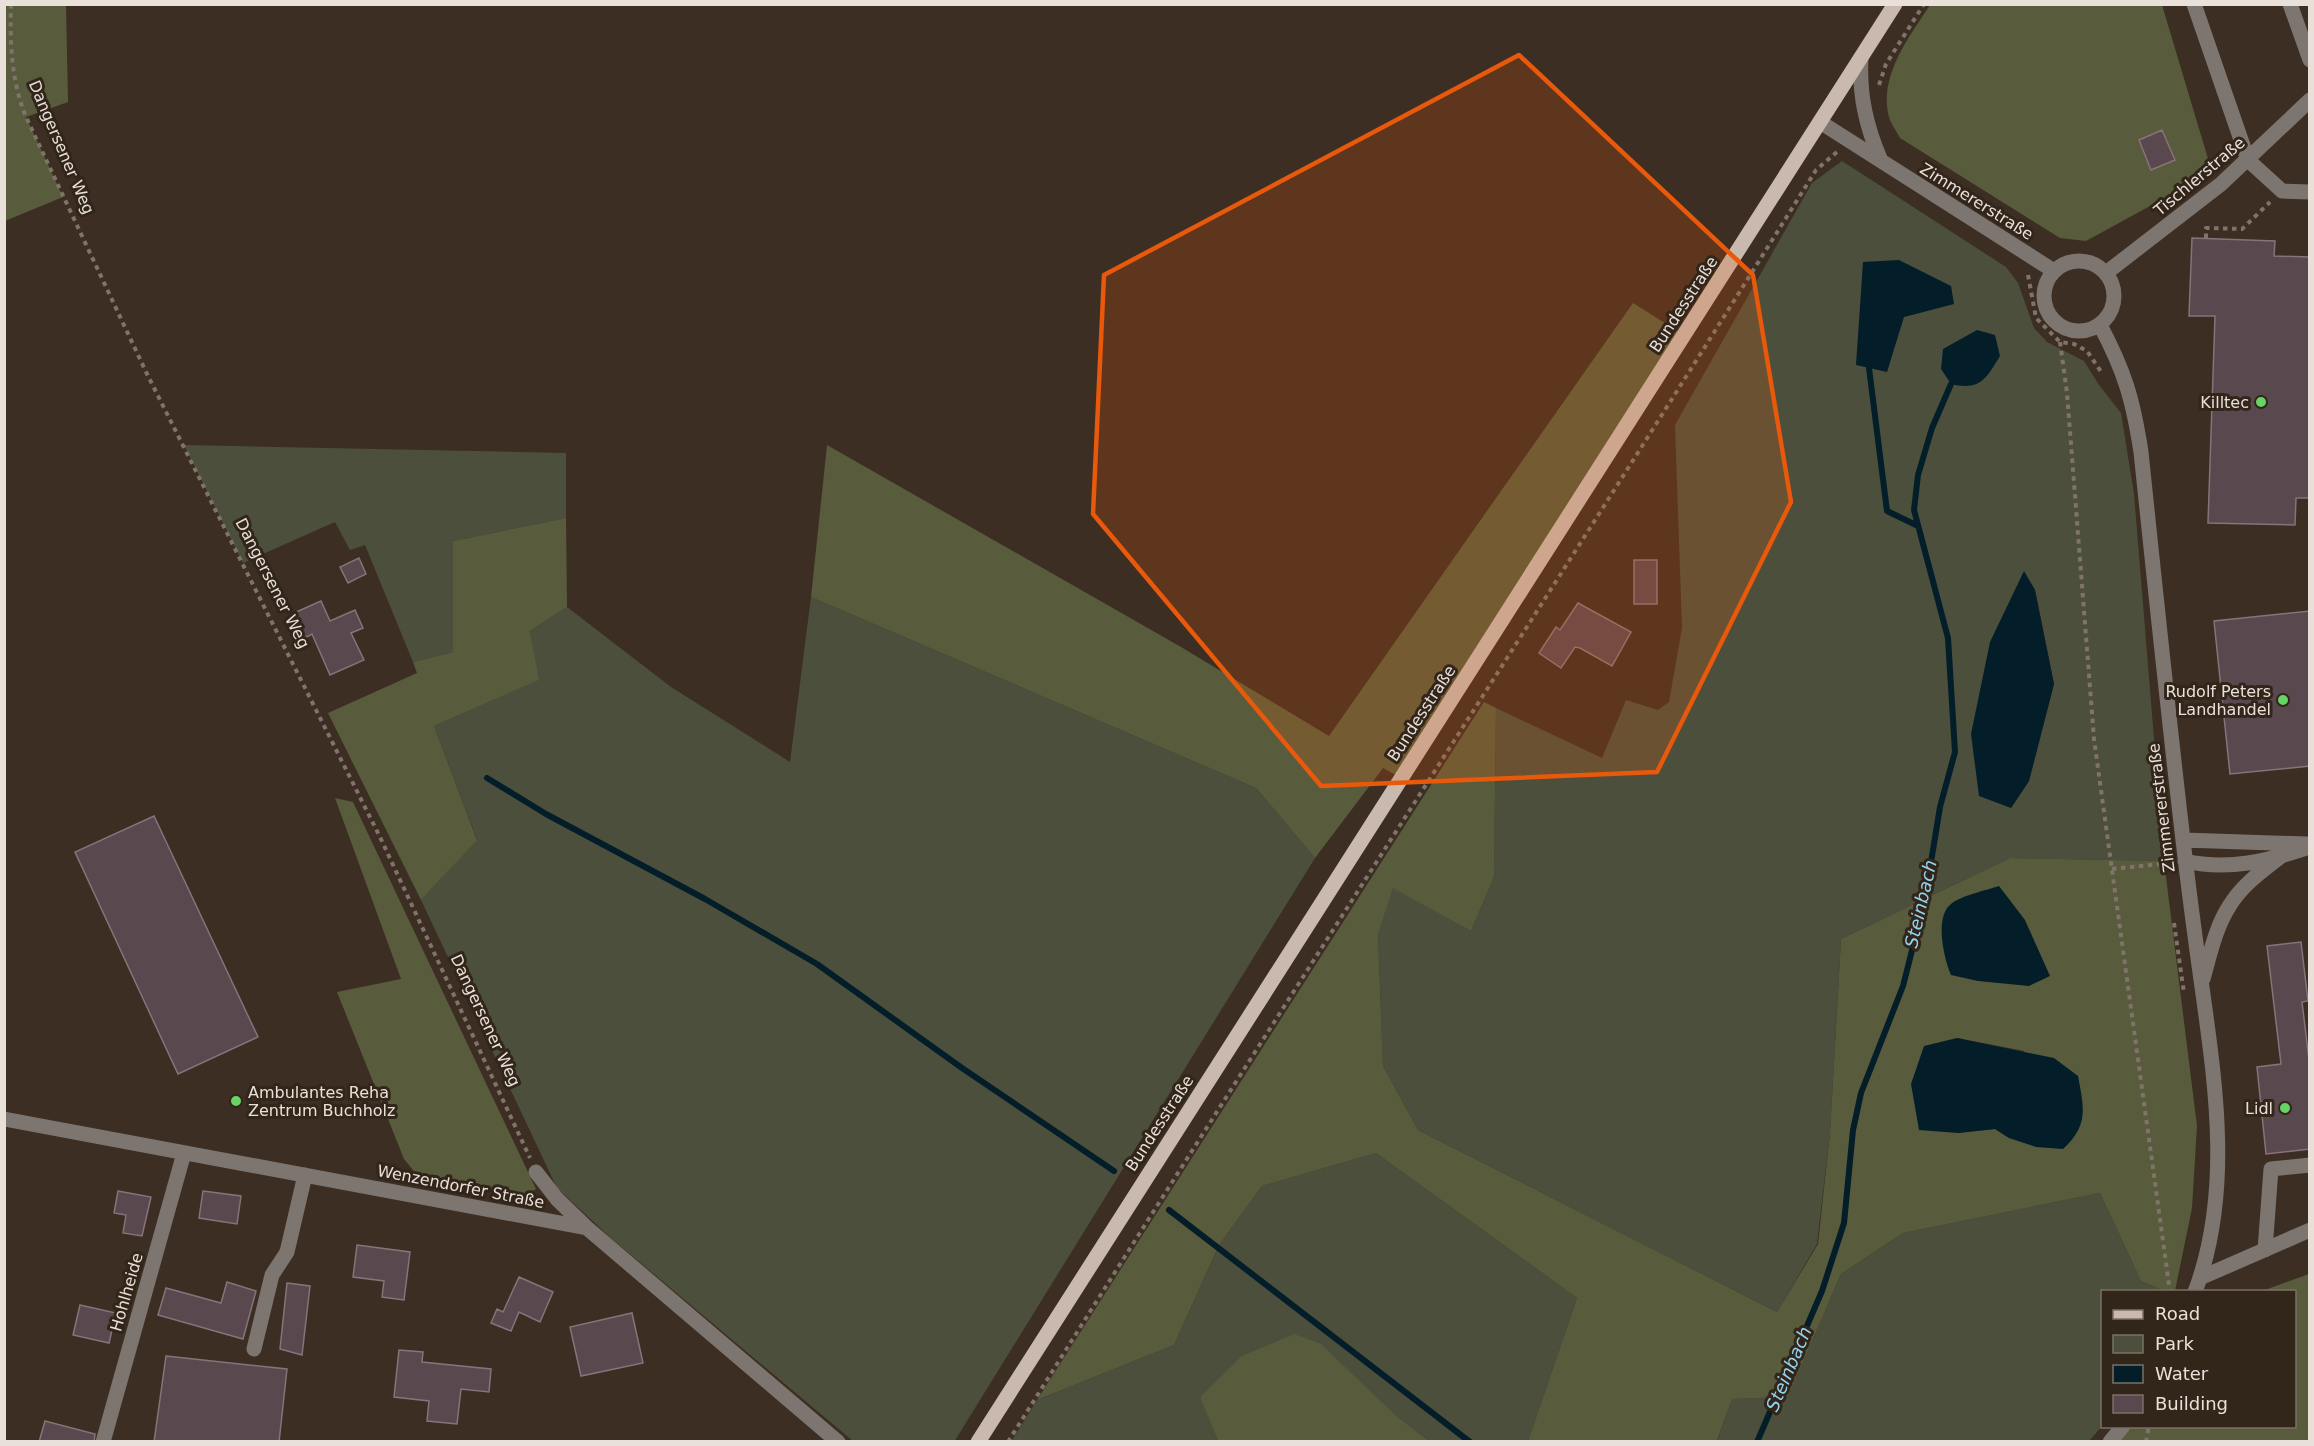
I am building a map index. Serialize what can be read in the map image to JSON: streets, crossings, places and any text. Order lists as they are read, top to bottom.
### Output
{
  "streets": {
    "main road": ["Bundesstraße"],
    "street": [
      "Tischlerstraße",
      "Zimmererstraße",
      "Wenzendorfer Straße",
      "Hohlheide"
    ],
    "path": ["Dangersener Weg"]
  },
  "crossings": [
    ["Tischlerstraße", "Zimmererstraße"],
    ["Zimmererstraße", "Bundesstraße"],
    ["Wenzendorfer Straße", "Hohlheide"]
  ],
  "water": ["Steinbach"],
  "places": [
    "Killtec",
    "Rudolf Peters Landhandel",
    "Ambulantes Reha Zentrum Buchholz",
    "Lidl"
  ],
  "legend": [
    "Road",
    "Park",
    "Water",
    "Building"
  ]
}
